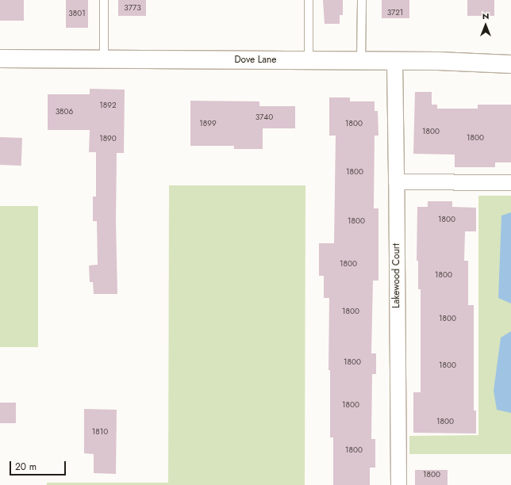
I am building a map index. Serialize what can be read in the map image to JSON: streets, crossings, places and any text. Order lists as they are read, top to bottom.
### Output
{
  "streets": {
    "street": ["Dove Lane", "Lakewood Court"]
  },
  "crossings": [
    ["Dove Lane", "Lakewood Court"]
  ],
  "house_numbers": [
    "3773",
    "3721",
    "3801",
    "1892",
    "3806",
    "3740",
    "1899",
    "1800",
    "1800",
    "1800",
    "1890",
    "1800",
    "1800",
    "1800",
    "1800",
    "1800",
    "1800",
    "1800",
    "1800",
    "1800",
    "1800",
    "1800",
    "1810",
    "1800",
    "1800"
  ],
  "scale_bar": "20 m",
  "north": "top"
}
